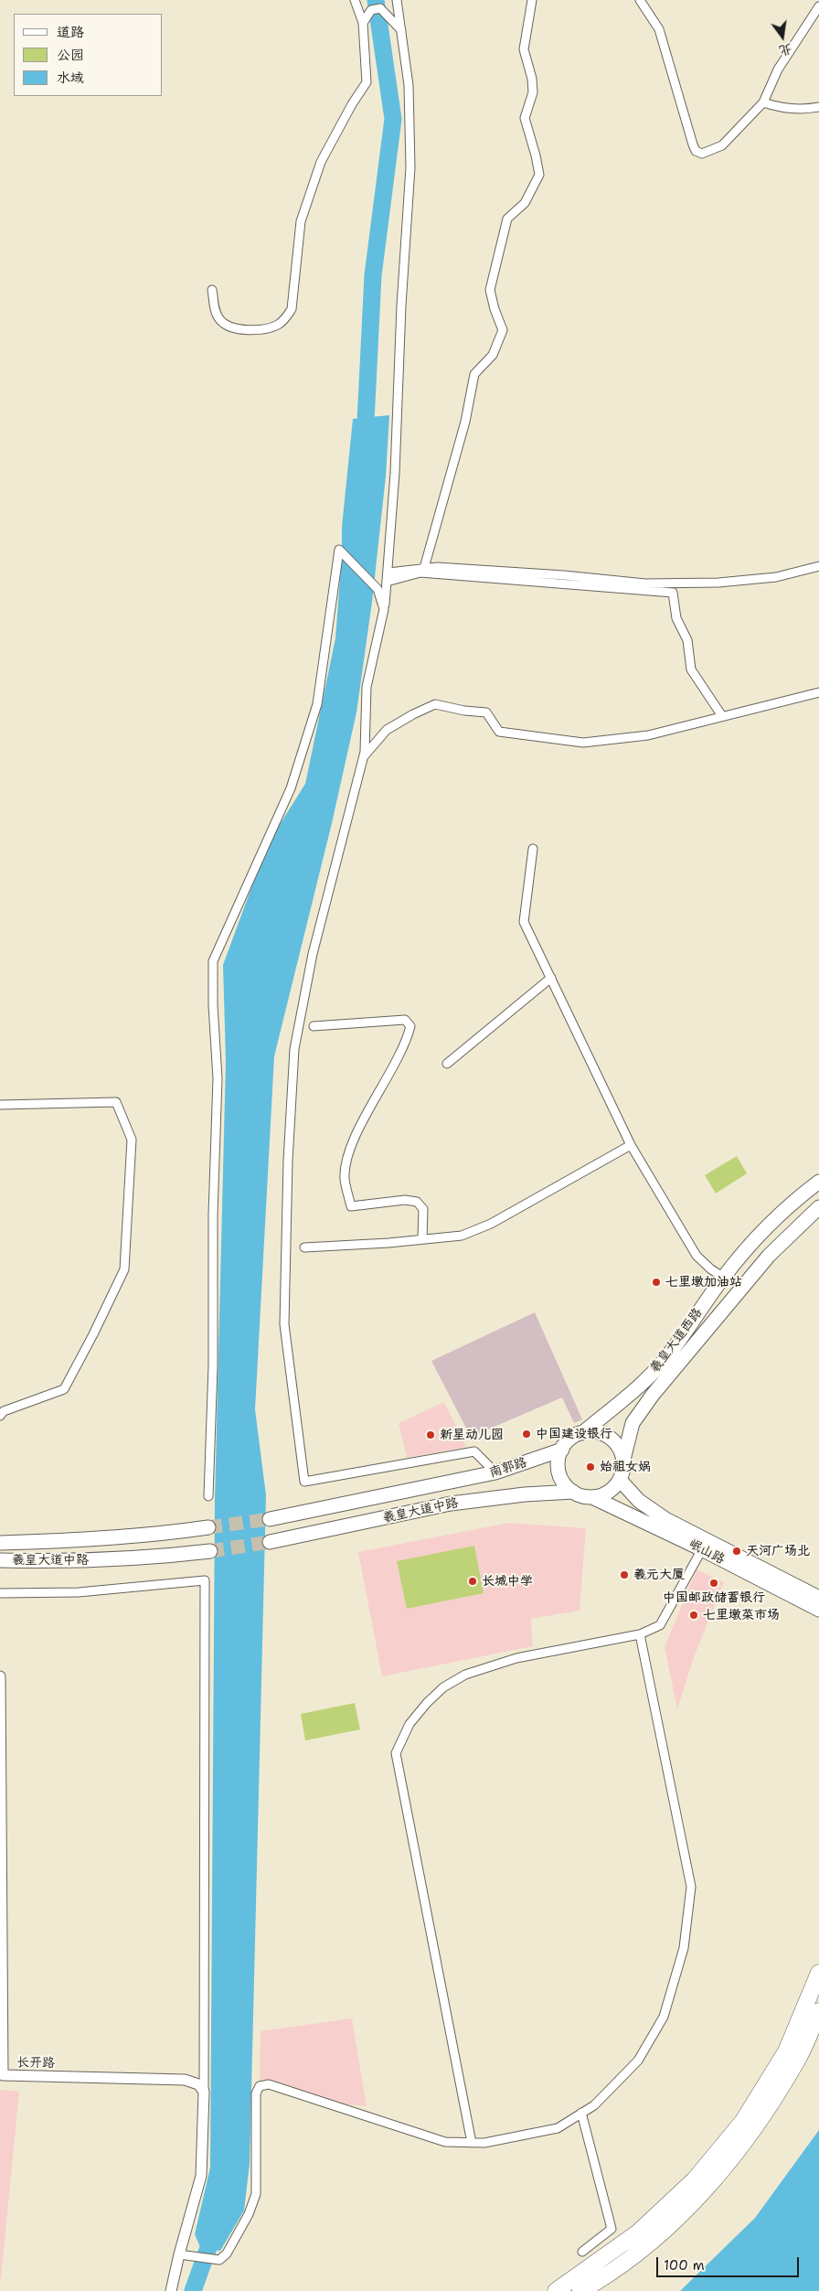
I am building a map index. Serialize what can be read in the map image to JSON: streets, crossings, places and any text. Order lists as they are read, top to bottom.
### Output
{
  "streets": {
    "main road": [
      "羲皇大道西路",
      "南郭路",
      "羲皇大道中路",
      "岷山路"
    ],
    "street": ["长开路"]
  },
  "crossings": [
    ["羲皇大道西路", "南郭路"],
    ["羲皇大道西路", "羲皇大道中路"],
    ["羲皇大道西路", "岷山路"],
    ["南郭路", "羲皇大道中路"],
    ["南郭路", "岷山路"],
    ["羲皇大道中路", "岷山路"]
  ],
  "places": [
    "七里墩加油站",
    "中国建设银行",
    "新星动儿园",
    "始祖女娲",
    "天河广场北",
    "羲元大厦",
    "长城中学",
    "中国邮政储蓄银行",
    "七里墩菜市场"
  ],
  "legend": ["道路", "公园", "水域"],
  "scale_bar": "100 m",
  "north": "bottom"
}
